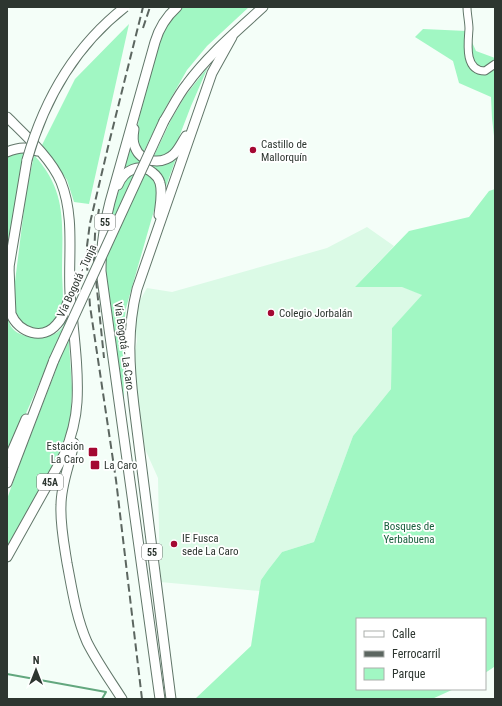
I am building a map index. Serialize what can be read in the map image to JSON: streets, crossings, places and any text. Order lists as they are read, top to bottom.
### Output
{
  "streets": {
    "main road": [
      "55",
      "Vía Bogotá - Tunja",
      "Vía Bogotá - La Caro",
      "45A"
    ]
  },
  "crossings": [
    ["55", "Vía Bogotá - Tunja"],
    ["Vía Bogotá - Tunja", "Vía Bogotá - La Caro"]
  ],
  "parks": ["Bosques de Yerbabuena"],
  "places": {
    "other": ["Castillo de Mallorquín", "Colegio Jorbalán", "IE Fusca sede La Caro"],
    "transit": ["Estación La Caro", "La Caro"]
  },
  "legend": ["Calle", "Ferrocarril", "Parque"],
  "north": "top"
}
